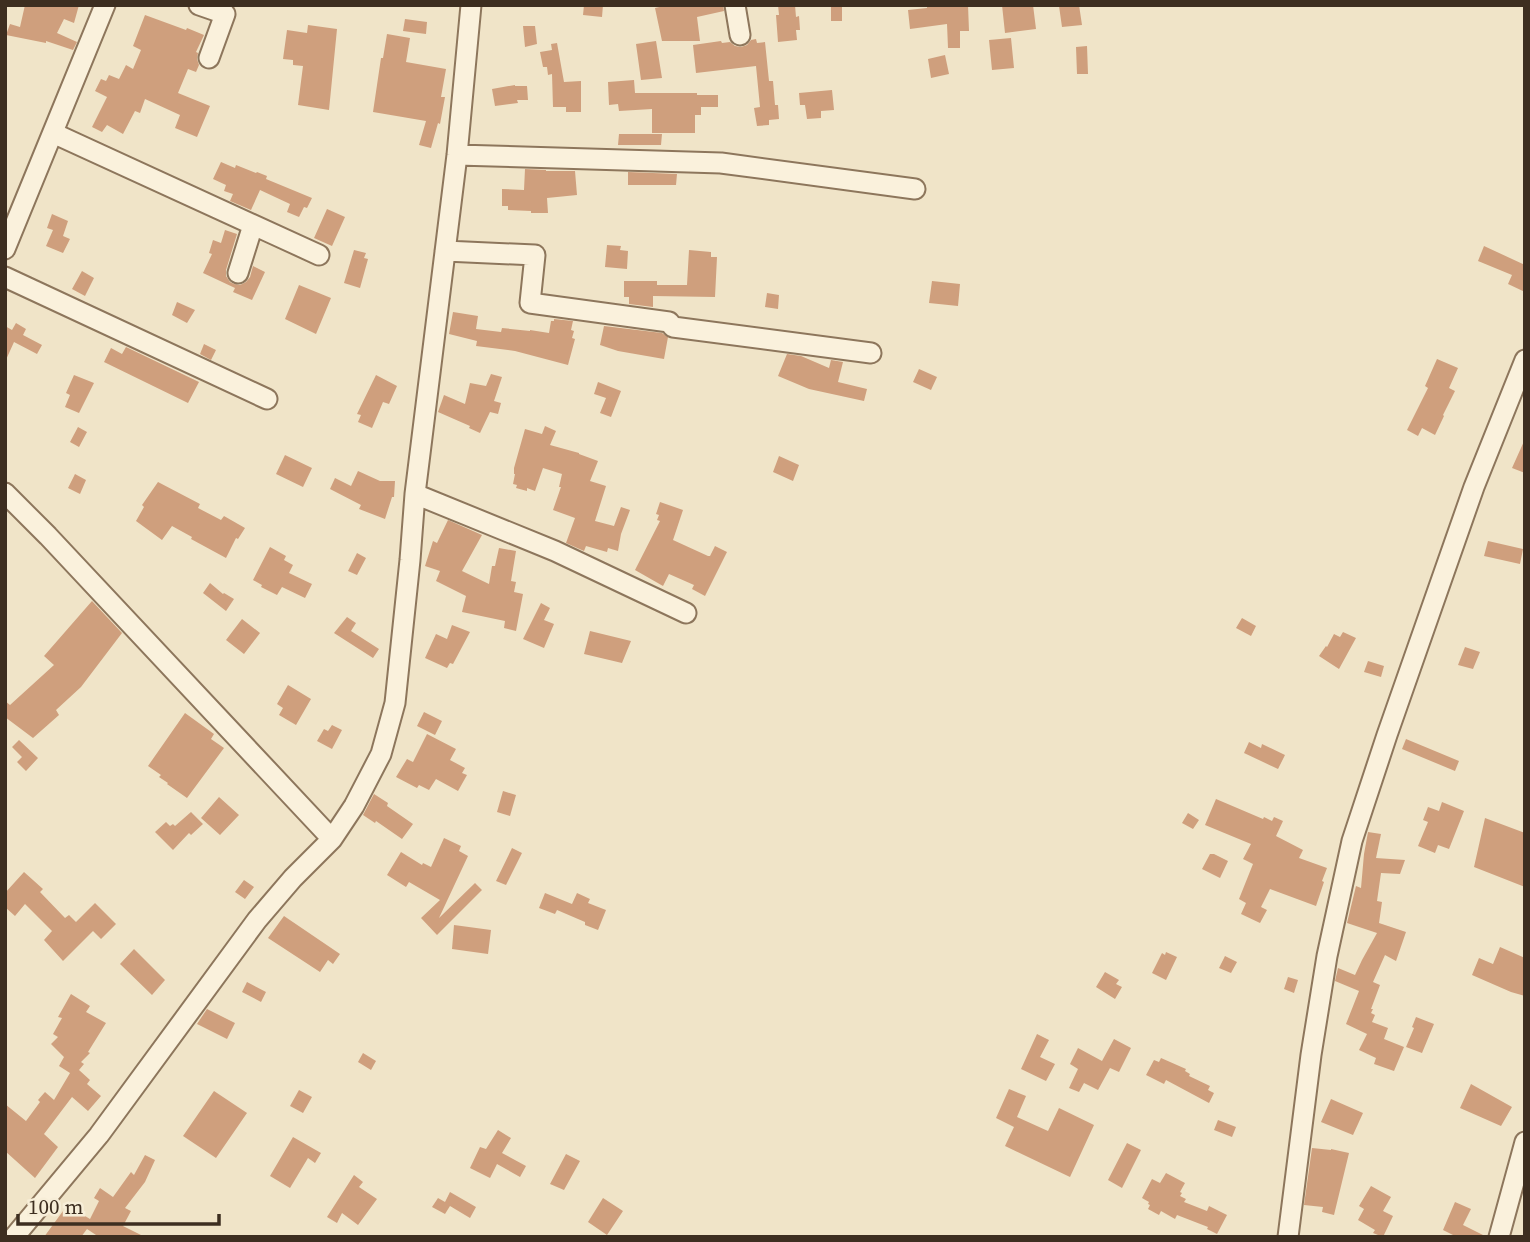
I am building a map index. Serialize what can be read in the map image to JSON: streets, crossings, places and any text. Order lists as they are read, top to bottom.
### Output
{
  "scale_bar": "100 m"
}
